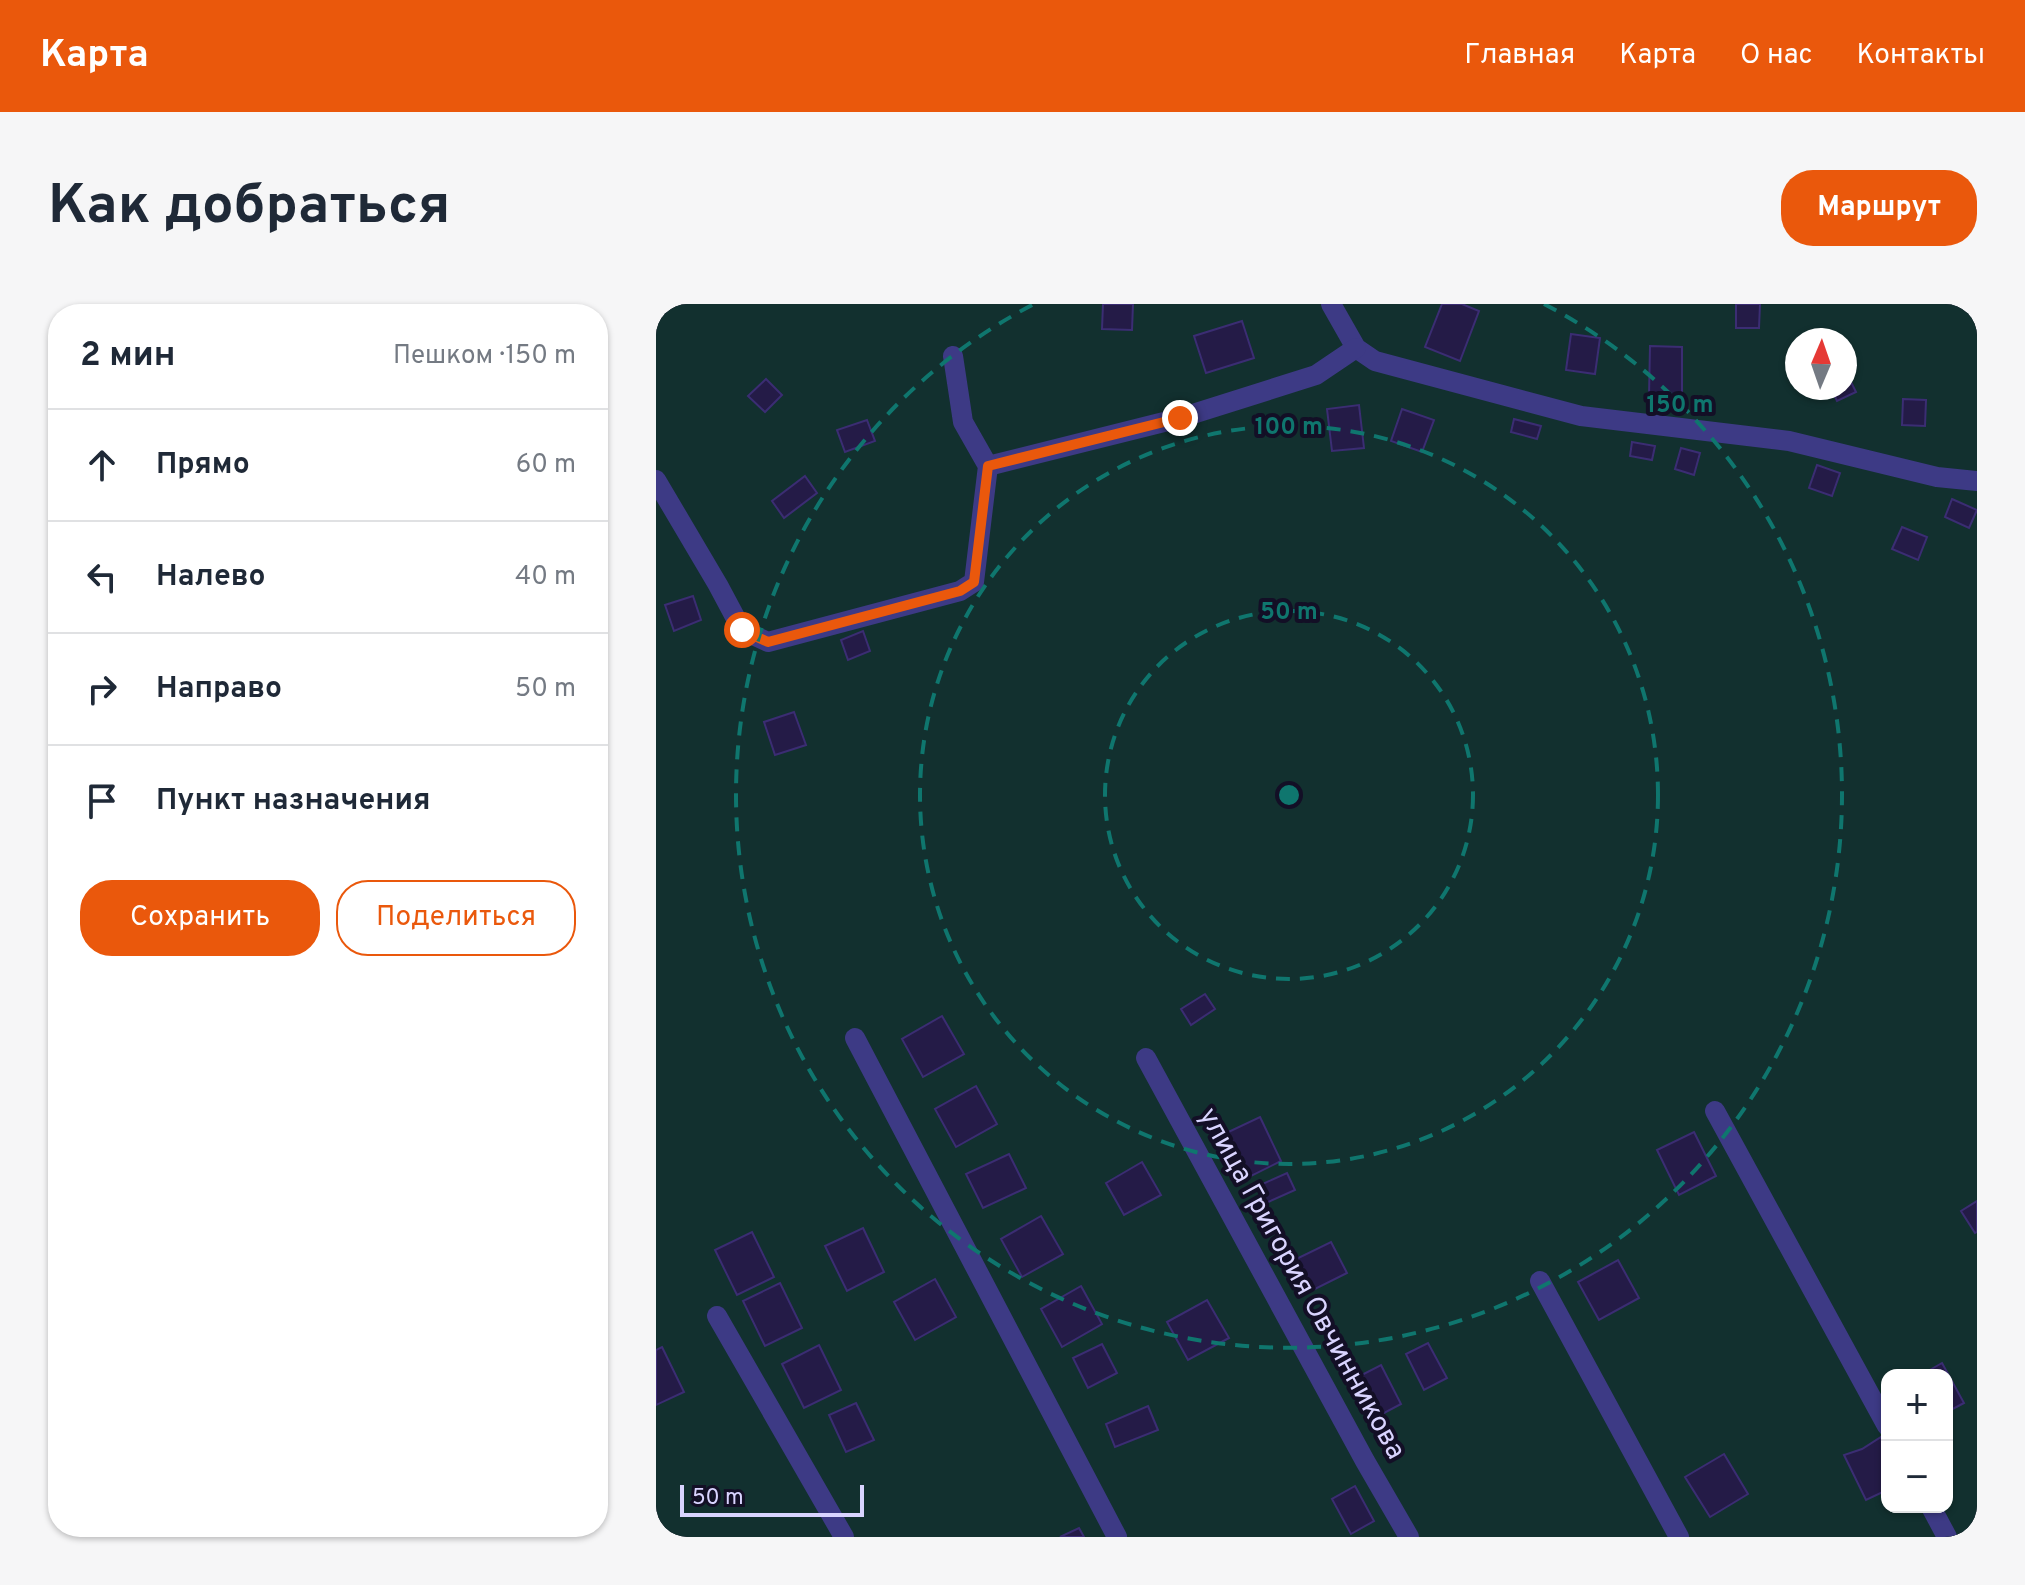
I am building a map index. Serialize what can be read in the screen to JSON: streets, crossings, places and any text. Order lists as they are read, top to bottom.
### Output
{
  "streets": {
    "street": ["улица Григория Овчинникова"]
  },
  "scale_bar": "50 m",
  "north": "top",
  "page": {
    "header": "Карта",
    "nav": [
      "Главная",
      "Карта",
      "О нас",
      "Контакты"
    ],
    "buttons": [
      "Маршрут",
      ["Сохранить", "Поделиться"]
    ],
    "title": "Как добраться",
    "heading": ["2 мин", "Пешком · 150 m"],
    "list": [
      ["Прямо", "60 m"],
      ["Налево", "40 m"],
      ["Направо", "50 m"],
      "Пункт назначения"
    ],
    "map_buttons": ["+", "−"],
    "scale": "50 m"
  },
  "rings": ["150 m", "100 m", "50 m"]
}
